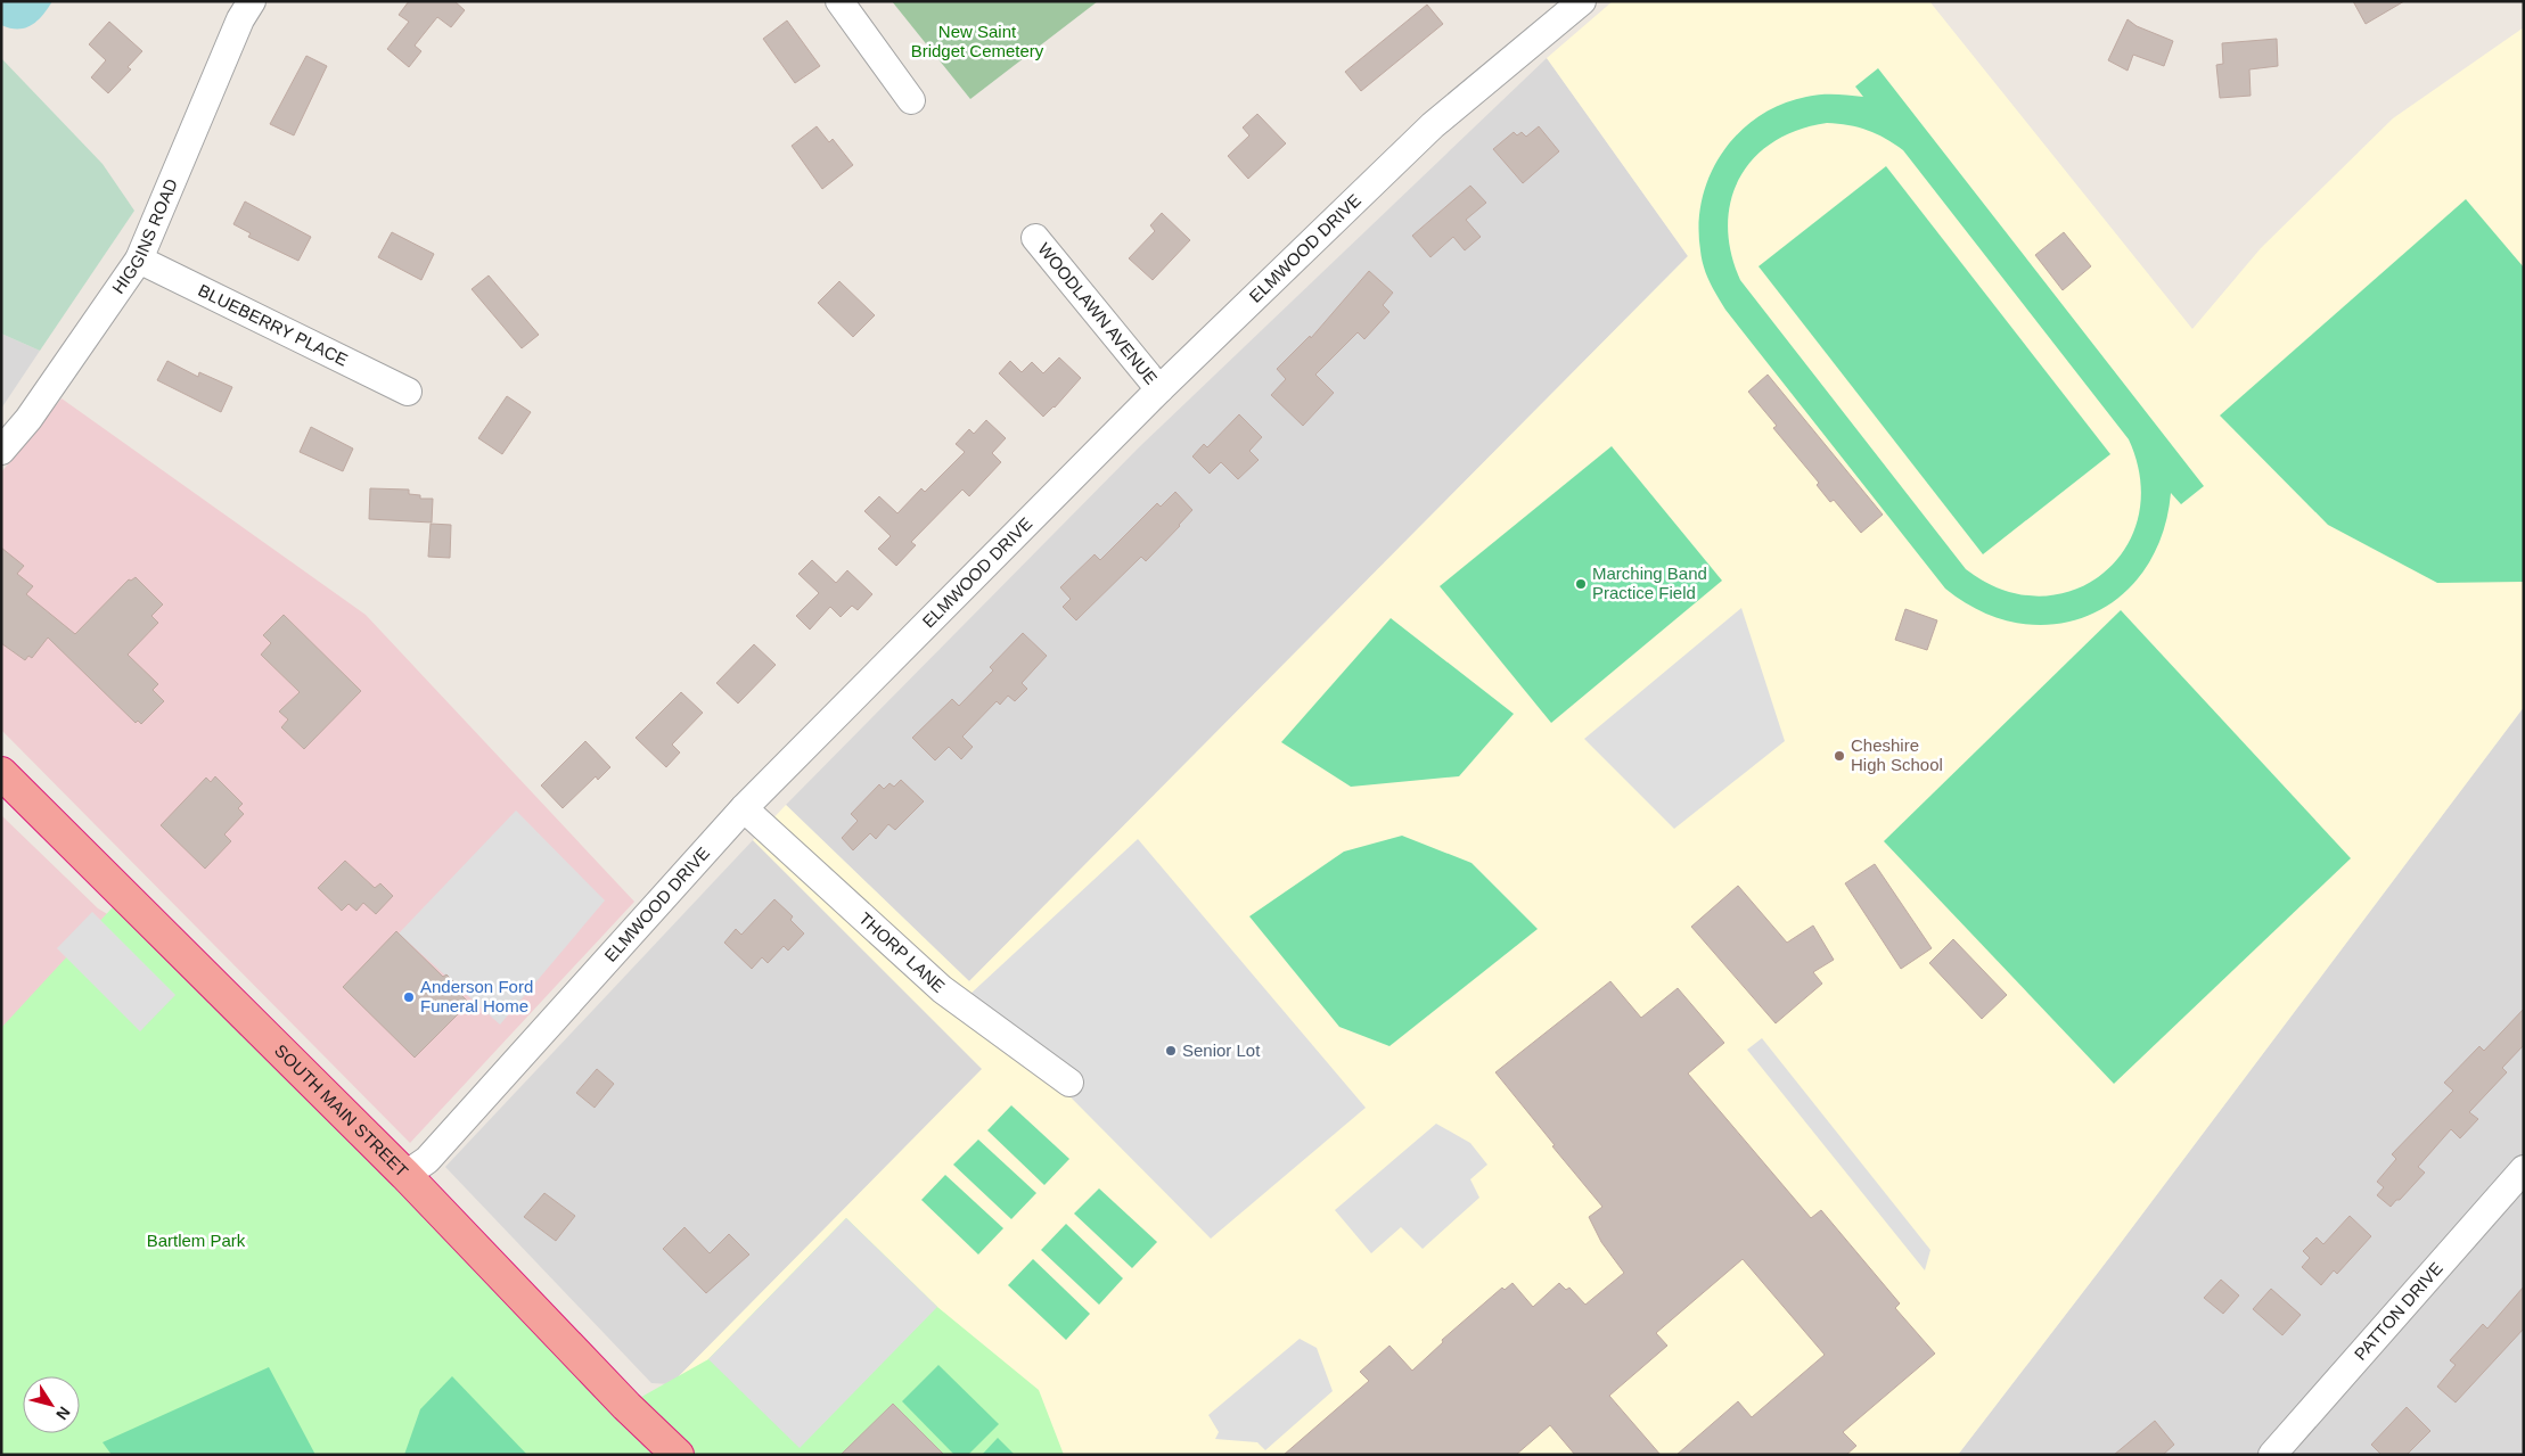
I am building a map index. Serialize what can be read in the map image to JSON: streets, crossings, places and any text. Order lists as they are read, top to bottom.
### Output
{
  "streets": {
    "highway": ["SOUTH MAIN STREET"],
    "street": [
      "HIGGINS ROAD",
      "ELMWOOD DRIVE",
      "WOODLAWN AVENUE",
      "BLUEBERRY PLACE",
      "THORP LANE",
      "PATTON DRIVE"
    ]
  },
  "crossings": [
    ["HIGGINS ROAD", "BLUEBERRY PLACE"],
    ["ELMWOOD DRIVE", "WOODLAWN AVENUE"],
    ["ELMWOOD DRIVE", "THORP LANE"],
    ["ELMWOOD DRIVE", "SOUTH MAIN STREET"]
  ],
  "parks": ["New Saint Bridget Cemetery", "Bartlem Park"],
  "places": [
    "Marching Band Practice Field",
    "Cheshire High School",
    "Anderson Ford Funeral Home",
    "Senior Lot"
  ],
  "north": "bottom right"
}
